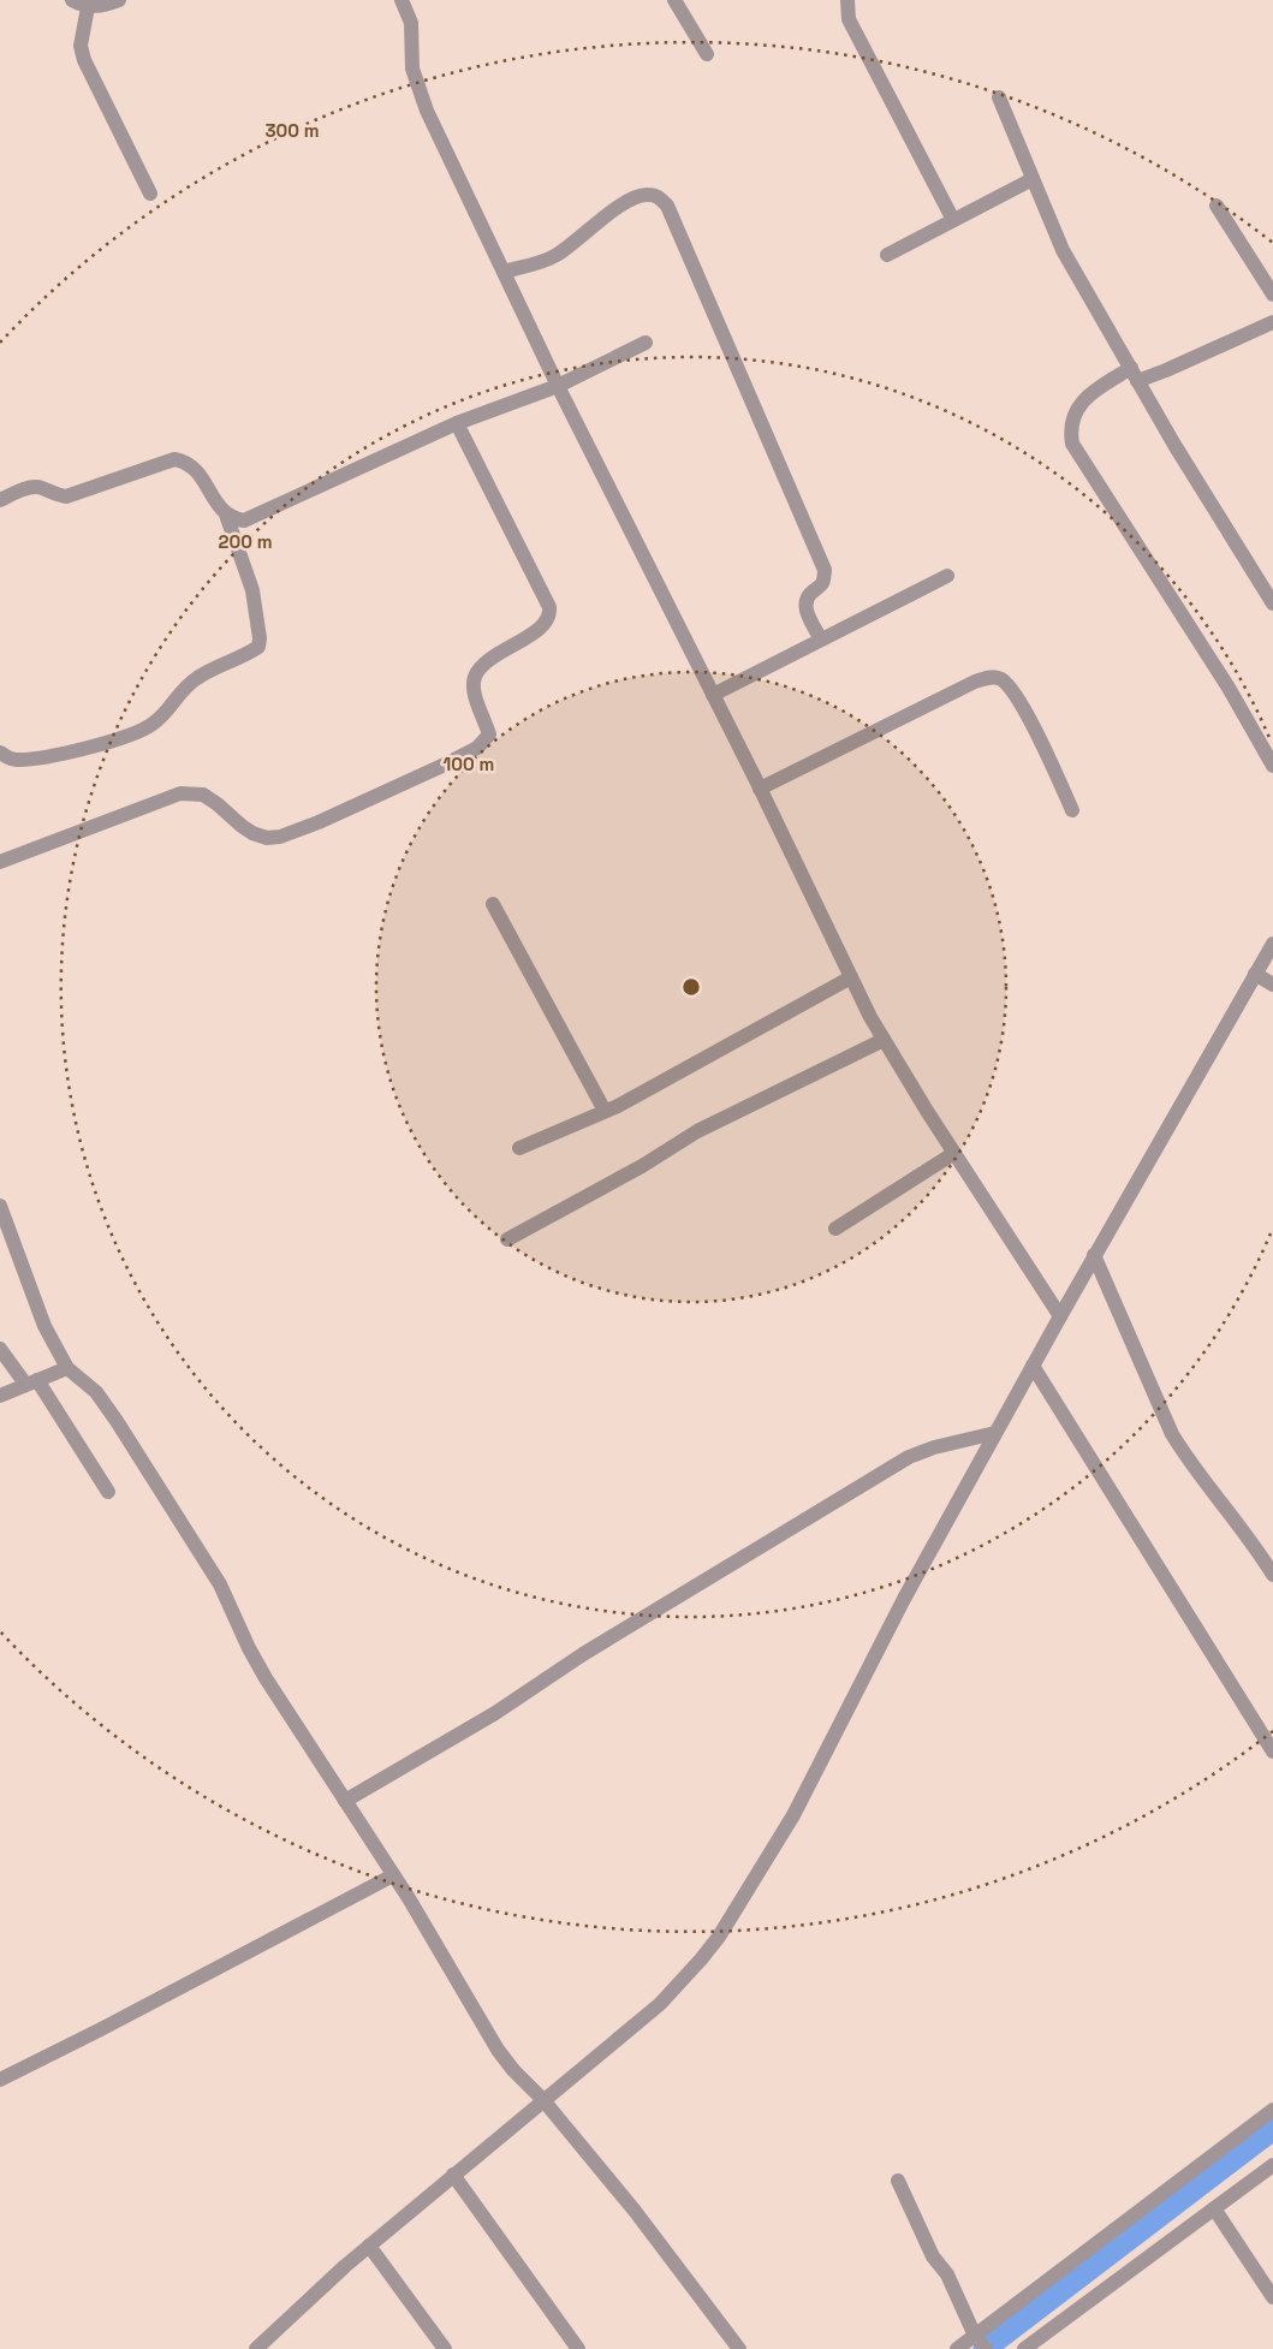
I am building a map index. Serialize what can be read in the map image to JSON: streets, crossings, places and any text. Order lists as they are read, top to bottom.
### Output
{
  "rings": ["300 m", "200 m", "100 m"]
}
